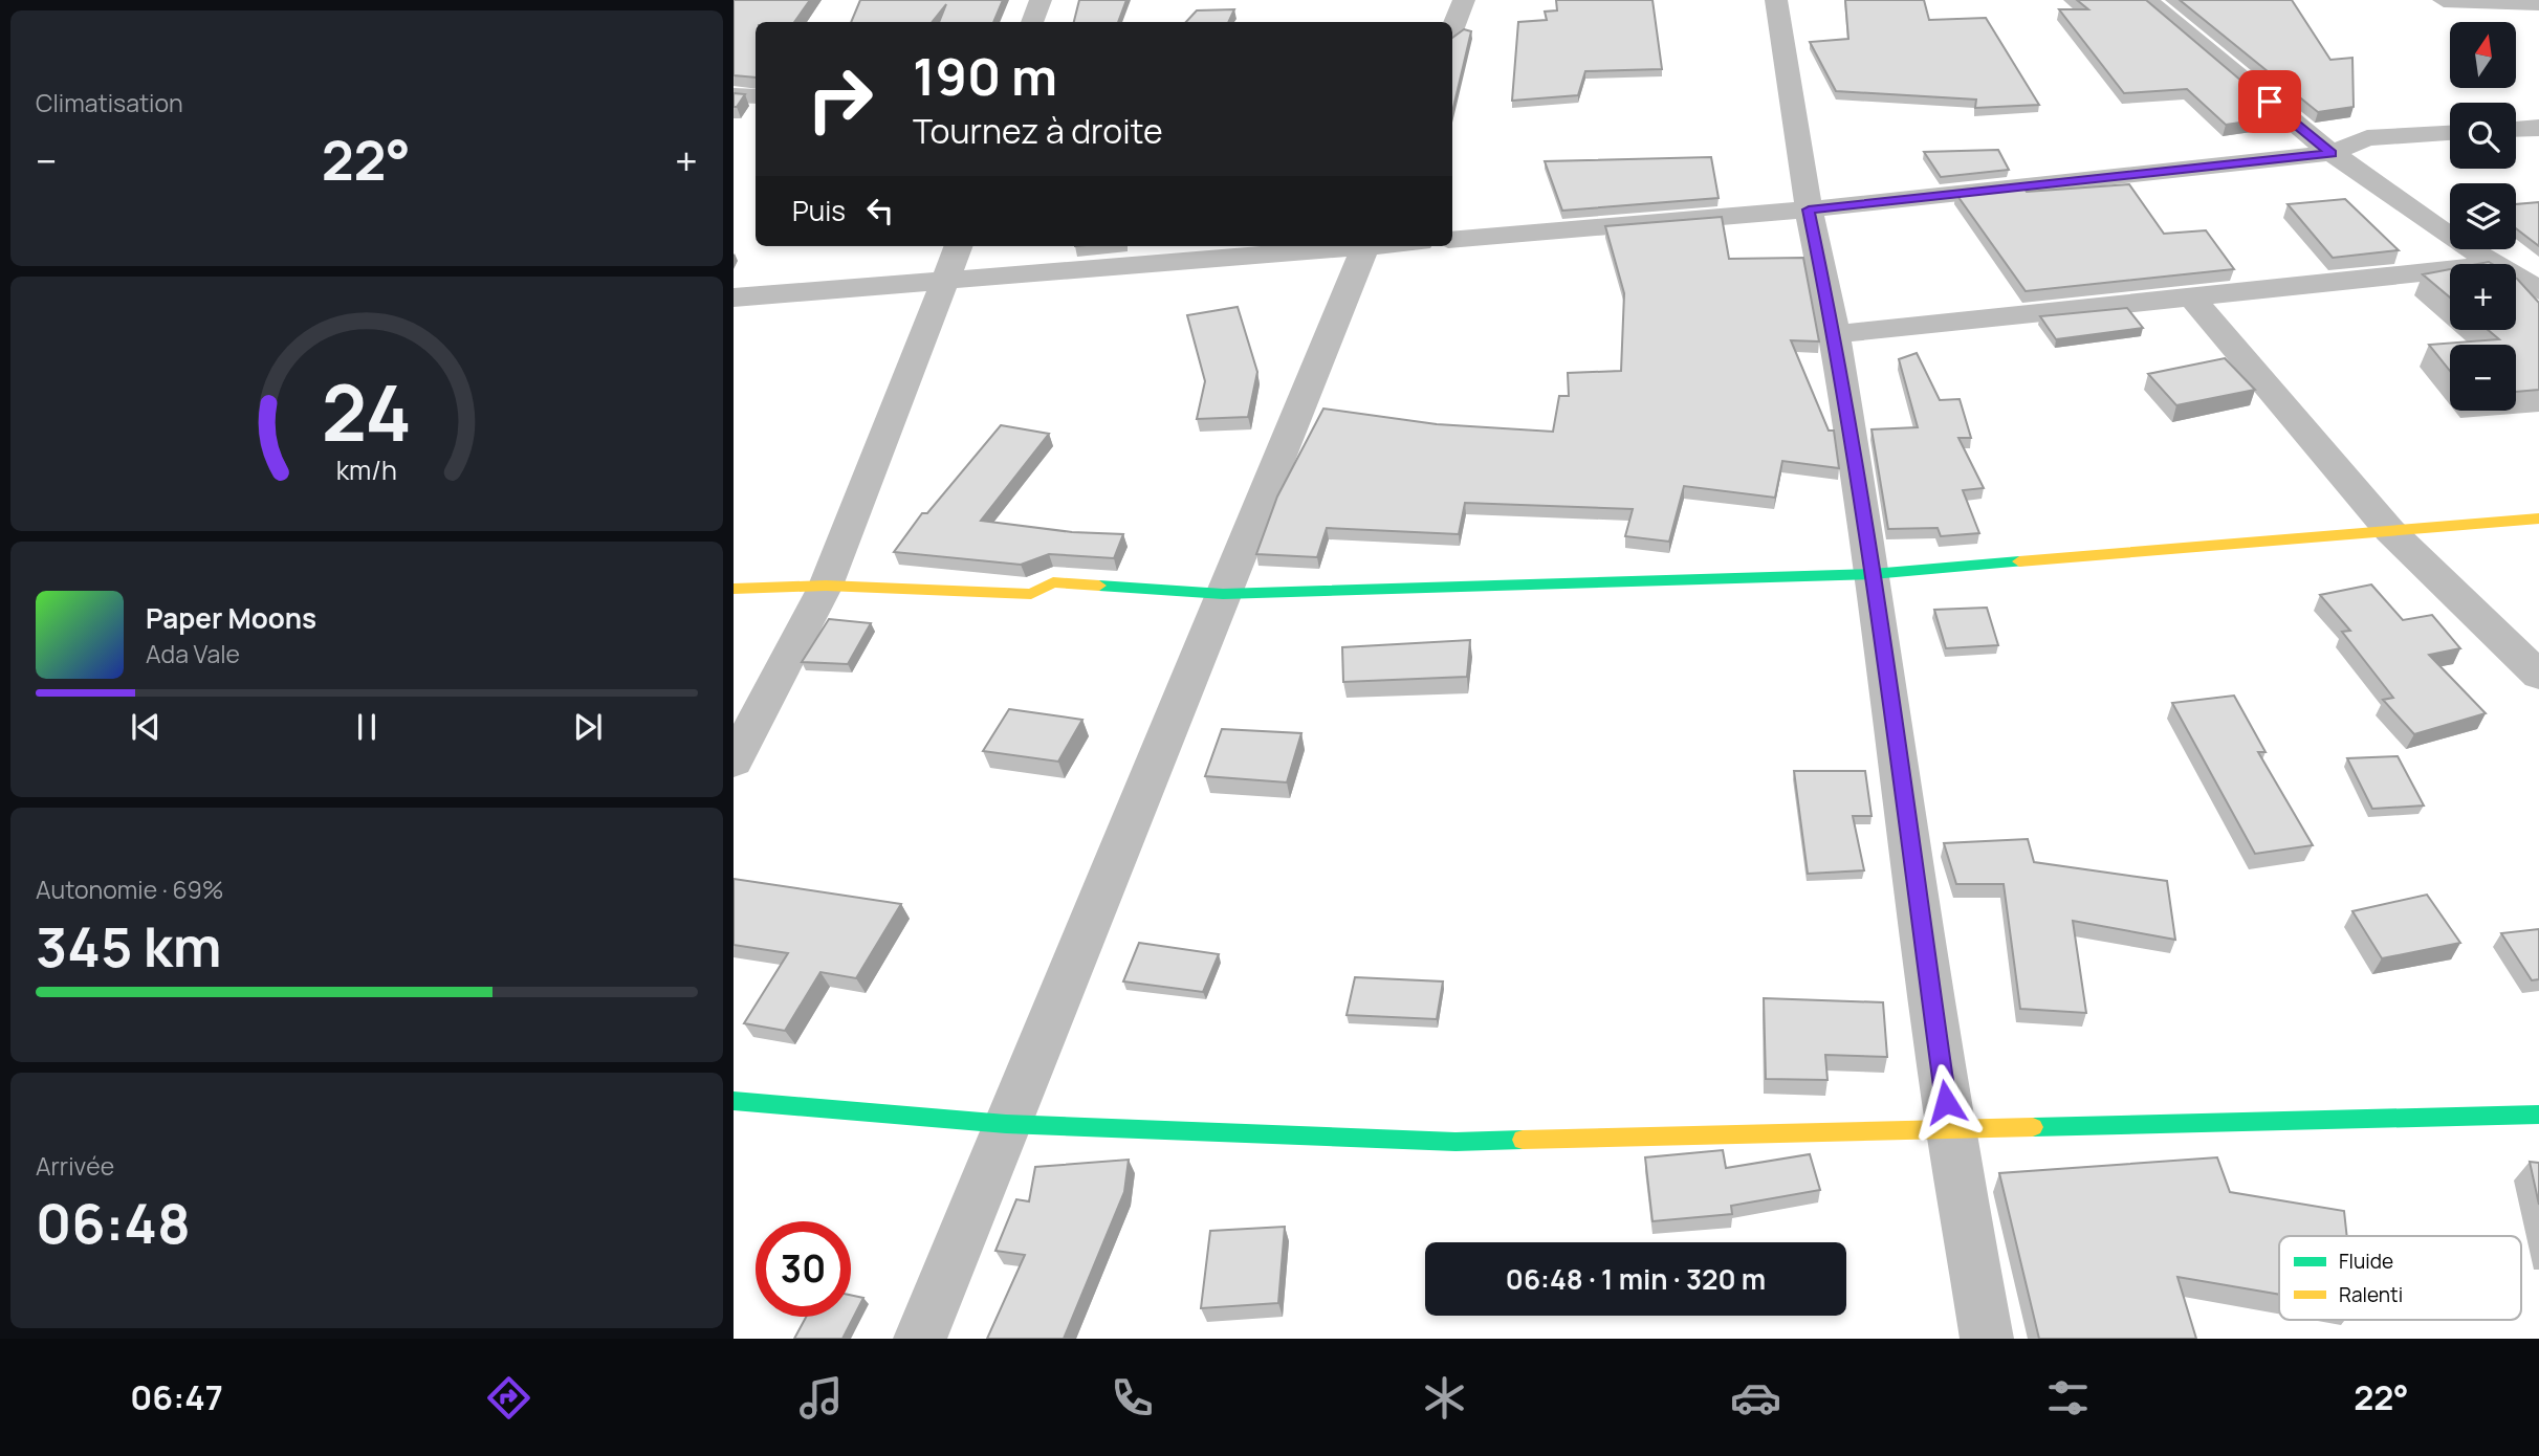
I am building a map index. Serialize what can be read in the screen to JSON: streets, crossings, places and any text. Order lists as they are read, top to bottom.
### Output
{
  "legend": ["Fluide", "Ralenti"],
  "north": "top",
  "page": {
    "tile": [
      "Climatisation",
      ["Autonomie · 69%", "345 km"],
      ["Arrivée", "06:48"]
    ],
    "map_buttons": ["+", "−"],
    "turn": ["190 m", "Tournez à droite"],
    "heat": ["−", "22°", "+"],
    "then": "Puis",
    "song": ["Paper Moons", "Ada Vale"],
    "limit": "30",
    "trip": "06:48 · 1 min · 320 m",
    "tabs": ["06:47", "22°"],
    "gauge": ["24", "km/h"]
  }
}
